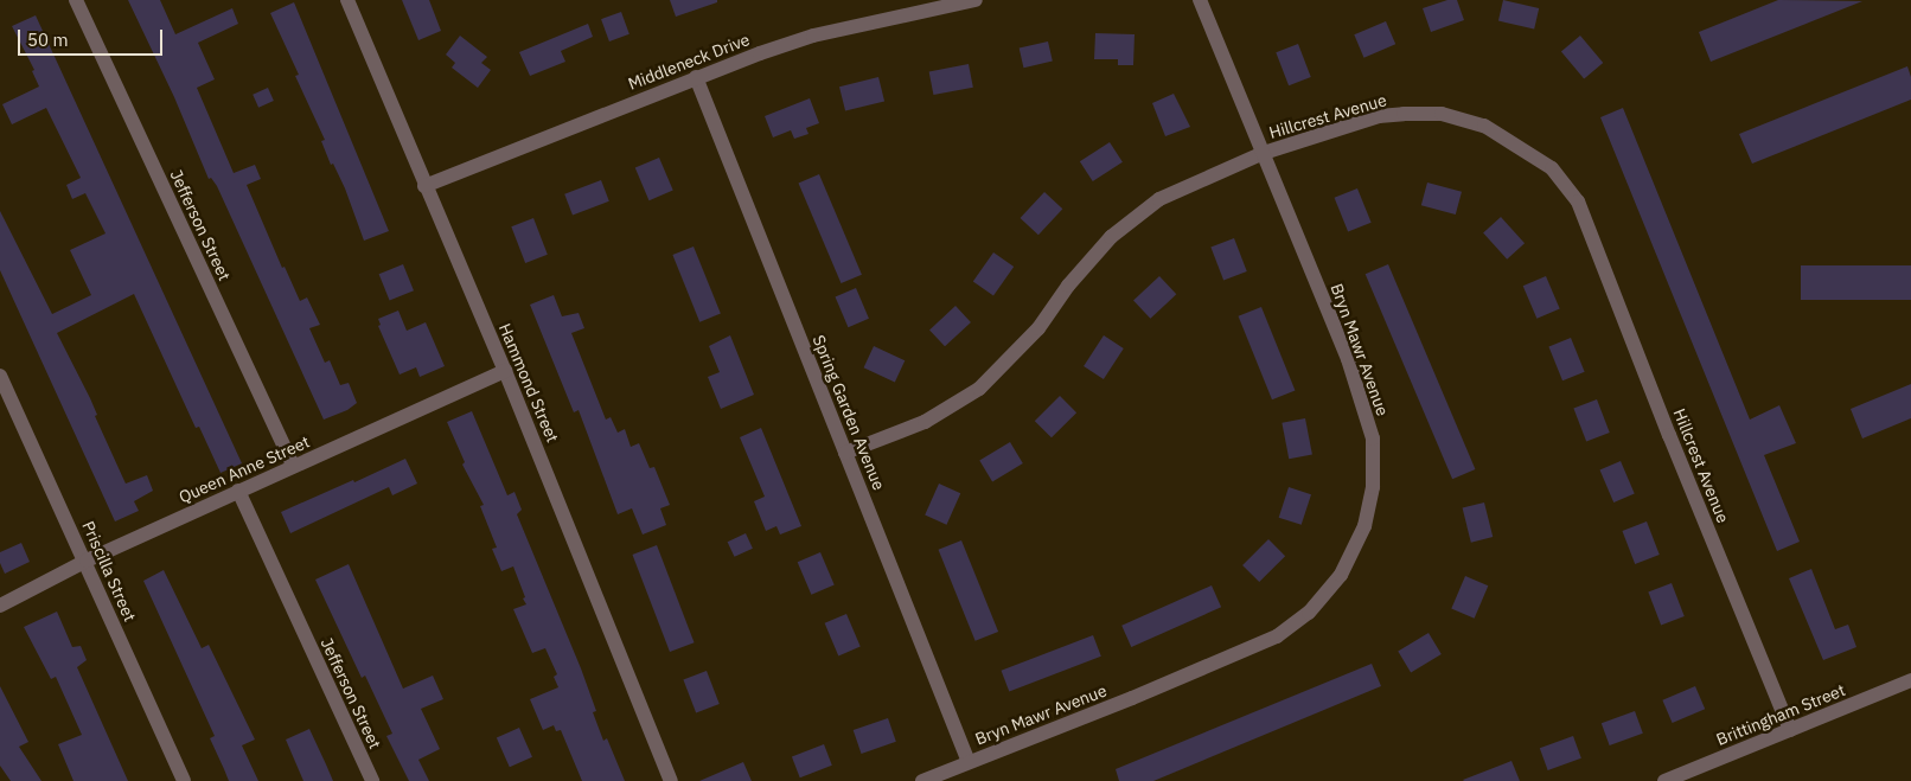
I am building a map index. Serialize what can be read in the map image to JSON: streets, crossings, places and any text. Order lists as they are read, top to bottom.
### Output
{
  "streets": {
    "street": [
      "Middleneck Drive",
      "Hillcrest Avenue",
      "Jefferson Street",
      "Bryn Mawr Avenue",
      "Hammond Street",
      "Spring Garden Avenue",
      "Queen Anne Street",
      "Priscilla Street",
      "Brittingham Street"
    ]
  },
  "crossings": [
    ["Middleneck Drive", "Hammond Street"],
    ["Middleneck Drive", "Spring Garden Avenue"],
    ["Hillcrest Avenue", "Bryn Mawr Avenue"],
    ["Hillcrest Avenue", "Spring Garden Avenue"],
    ["Hillcrest Avenue", "Brittingham Street"],
    ["Jefferson Street", "Queen Anne Street"],
    ["Bryn Mawr Avenue", "Spring Garden Avenue"],
    ["Hammond Street", "Queen Anne Street"],
    ["Queen Anne Street", "Priscilla Street"]
  ],
  "scale_bar": "50 m"
}
